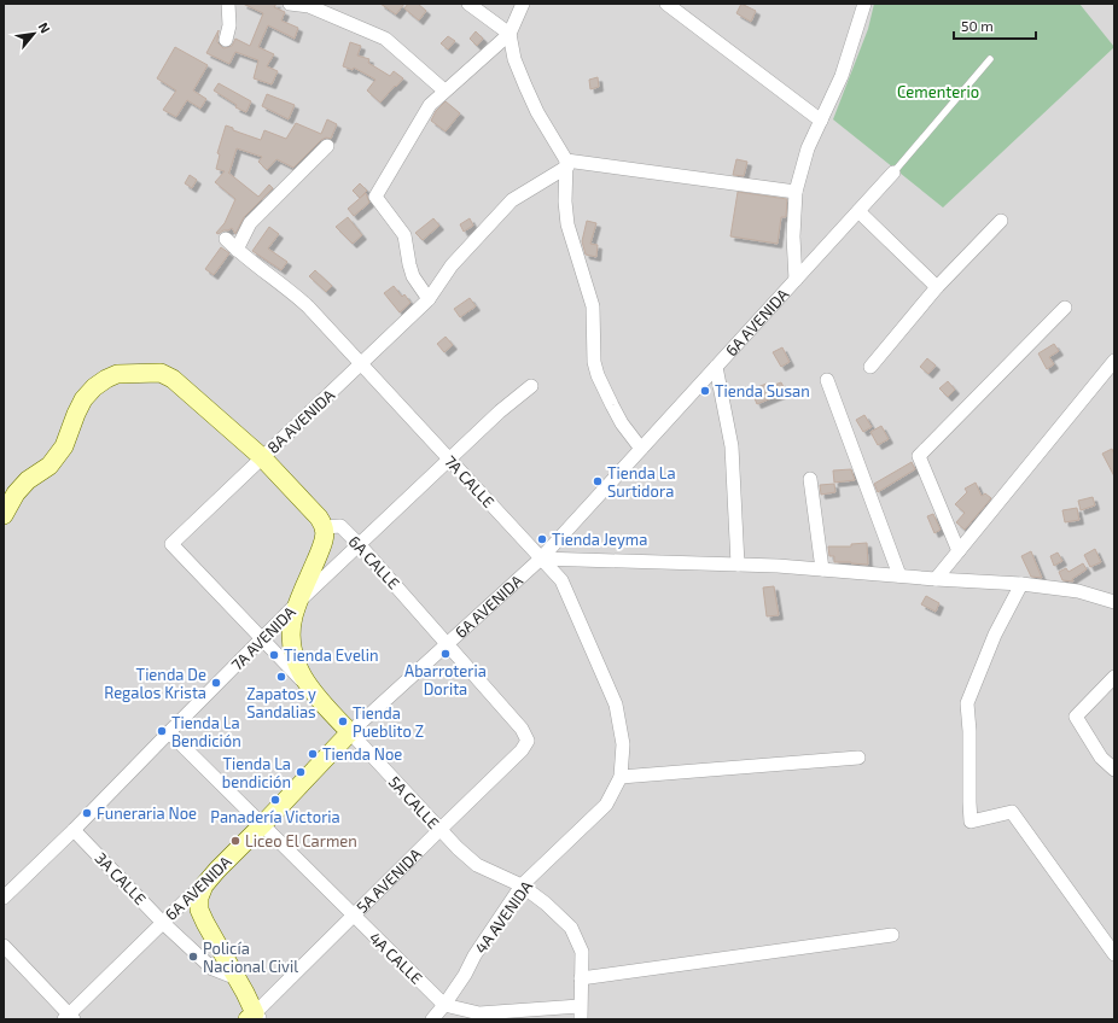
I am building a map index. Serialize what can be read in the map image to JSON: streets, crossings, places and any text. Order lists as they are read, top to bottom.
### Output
{
  "streets": {
    "street": [
      "6A AVENIDA",
      "8A AVENIDA",
      "7A CALLE",
      "6A CALLE",
      "7A AVENIDA",
      "5A CALLE",
      "3A CALLE",
      "5A AVENIDA",
      "4A AVENIDA",
      "4A CALLE"
    ]
  },
  "crossings": [
    ["6A AVENIDA", "7A CALLE"],
    ["6A AVENIDA", "6A CALLE"],
    ["6A AVENIDA", "5A CALLE"],
    ["6A AVENIDA", "3A CALLE"],
    ["6A AVENIDA", "4A CALLE"],
    ["8A AVENIDA", "7A CALLE"],
    ["8A AVENIDA", "5A CALLE"],
    ["7A CALLE", "7A AVENIDA"],
    ["7A CALLE", "4A AVENIDA"],
    ["6A CALLE", "7A AVENIDA"],
    ["6A CALLE", "5A AVENIDA"],
    ["7A AVENIDA", "5A CALLE"],
    ["7A AVENIDA", "3A CALLE"],
    ["7A AVENIDA", "4A CALLE"],
    ["5A CALLE", "5A AVENIDA"],
    ["5A CALLE", "4A AVENIDA"],
    ["5A AVENIDA", "4A CALLE"],
    ["4A AVENIDA", "4A CALLE"]
  ],
  "parks": ["Cementerio"],
  "places": [
    "Tienda Susan",
    "Tienda La Surtidora",
    "Tienda Jeyma",
    "Abarroteria Dorita",
    "Tienda Evelin",
    "Zapatos y Sandalias",
    "Tienda De Regalos Krista",
    "Tienda Pueblito Z",
    "Tienda La Bendición",
    "Tienda Noe",
    "Tienda La bendición",
    "Panadería Victoria",
    "Funeraria Noe",
    "Liceo El Carmen",
    "Policía Nacional Civil"
  ],
  "scale_bar": "50 m",
  "north": "top right"
}
